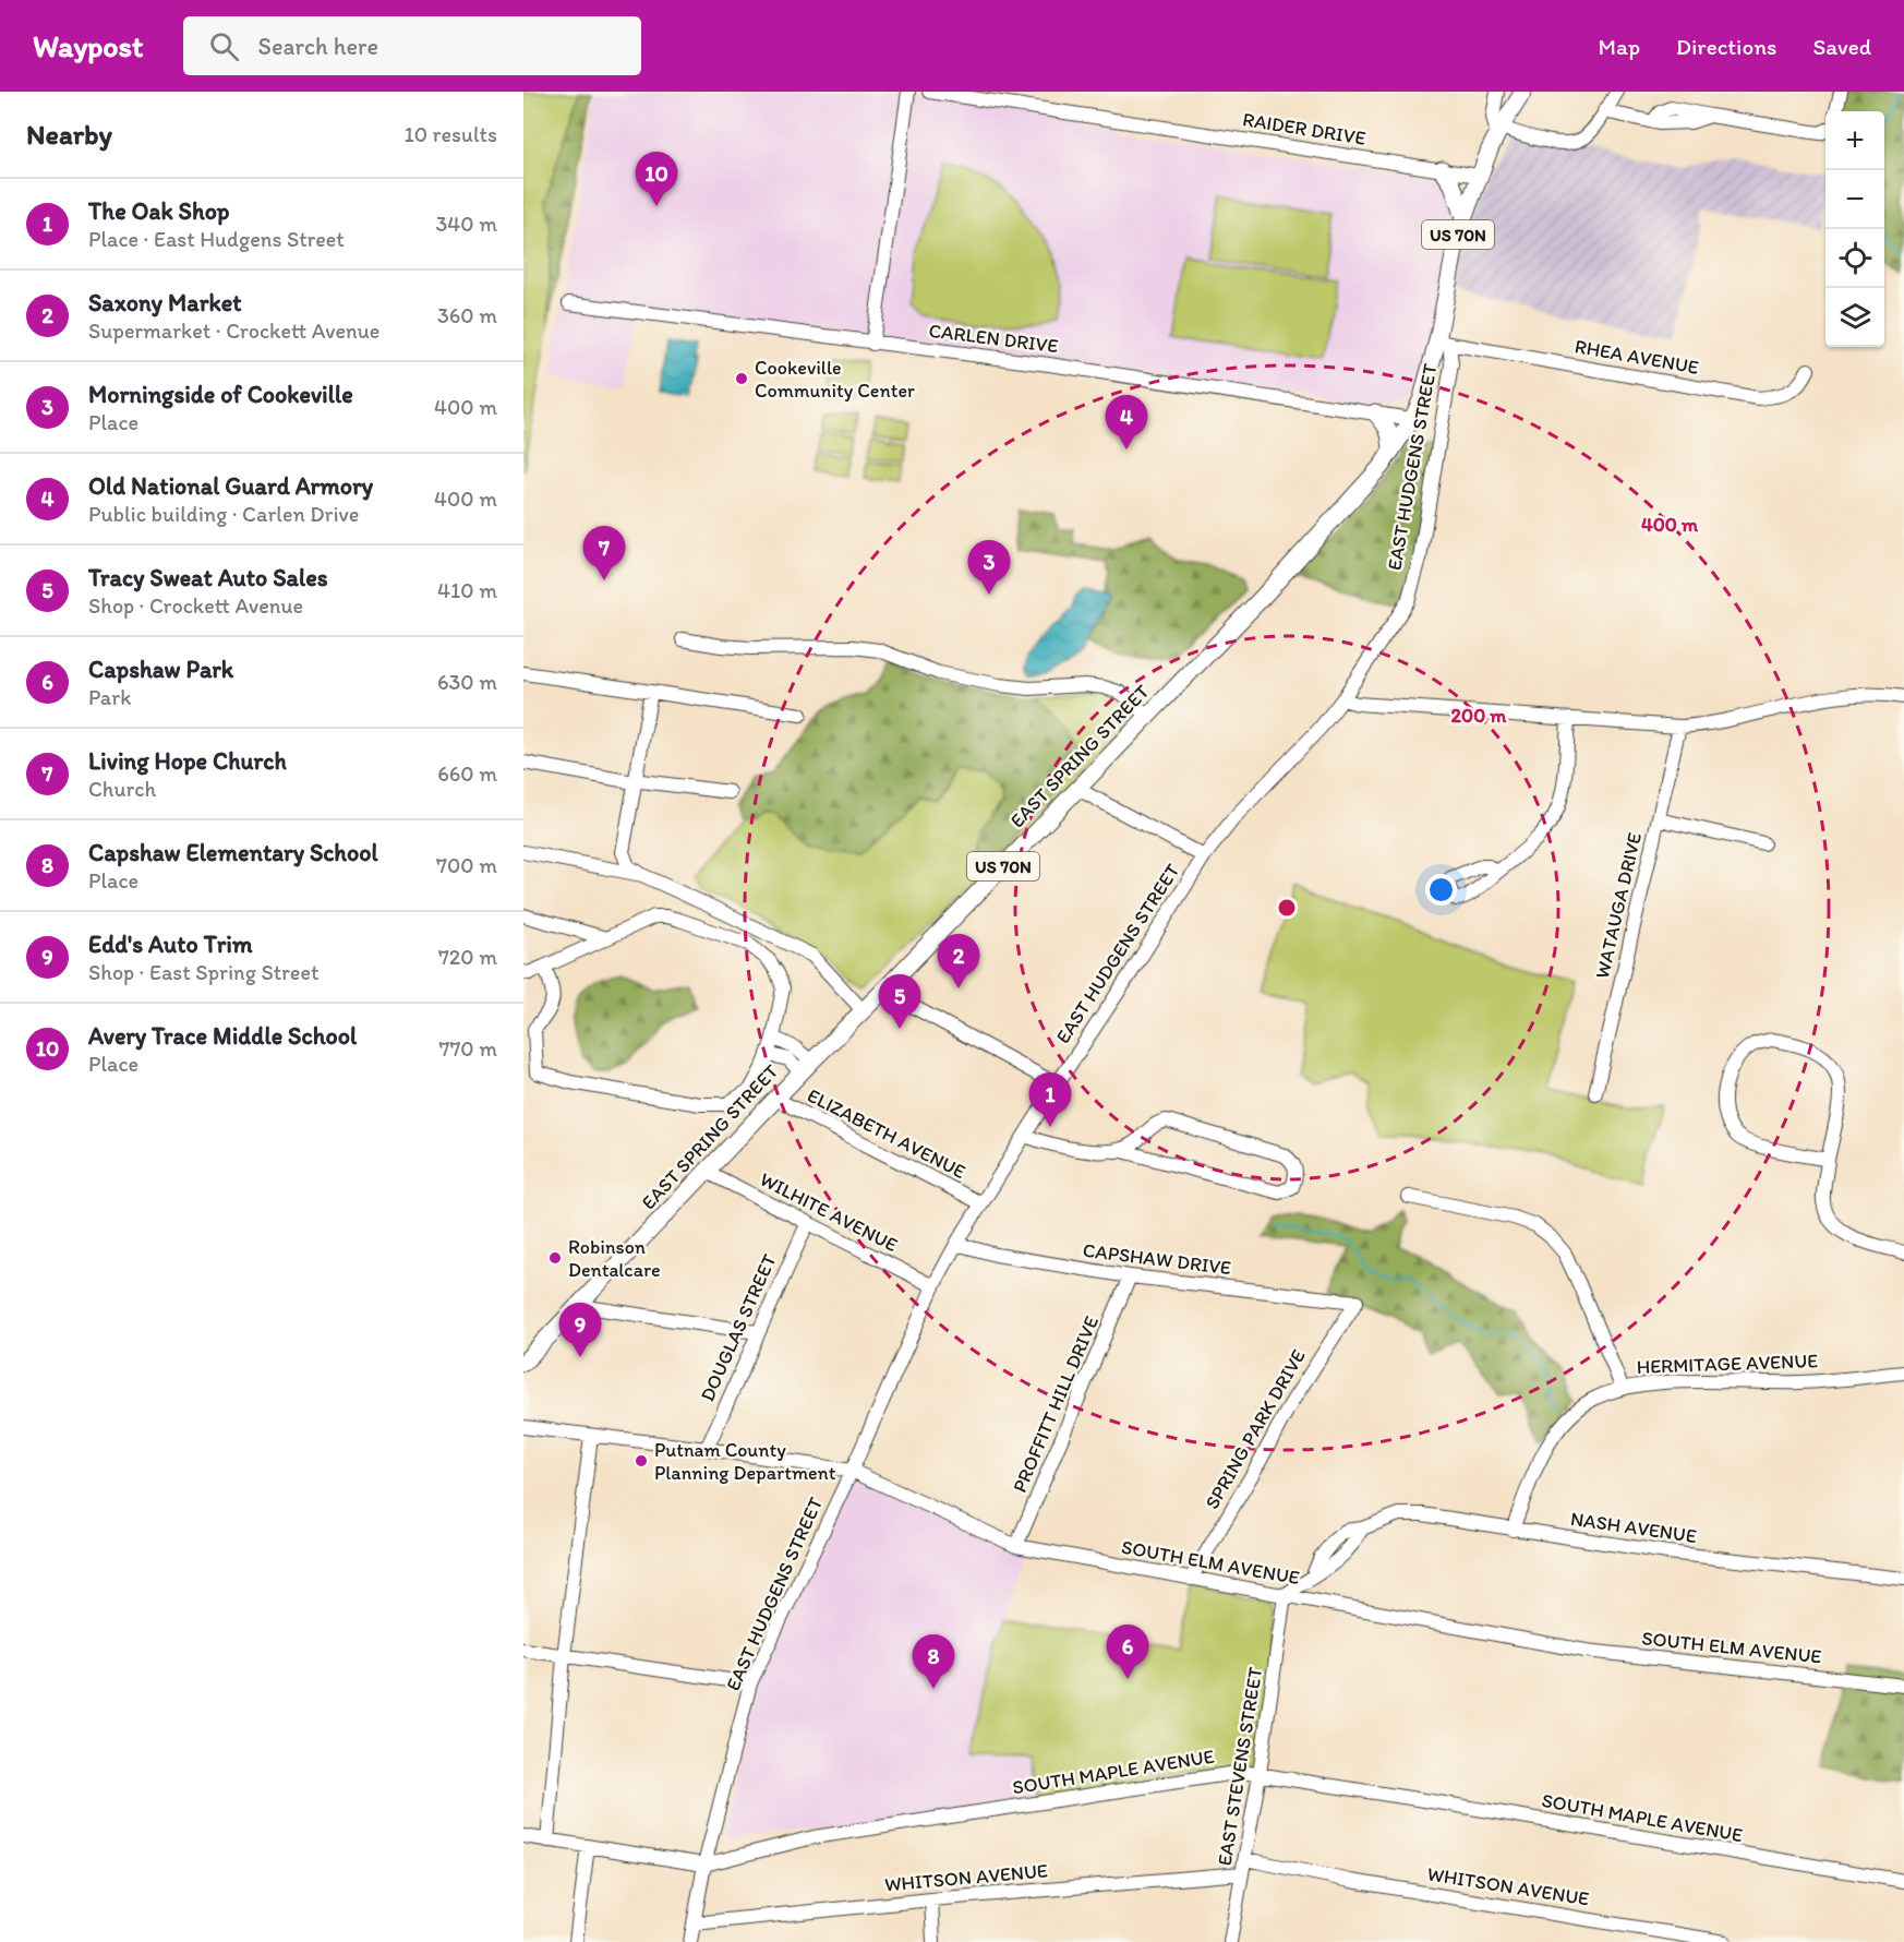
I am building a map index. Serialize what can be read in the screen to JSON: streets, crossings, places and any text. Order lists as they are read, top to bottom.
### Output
{
  "streets": {
    "main road": ["US 70N", "EAST SPRING STREET"],
    "street": [
      "RAIDER DRIVE",
      "CARLEN DRIVE",
      "RHEA AVENUE",
      "EAST HUDGENS STREET",
      "WATAUGA DRIVE",
      "ELIZABETH AVENUE",
      "WILHITE AVENUE",
      "CAPSHAW DRIVE",
      "DOUGLAS STREET",
      "HERMITAGE AVENUE",
      "PROFFITT HILL DRIVE",
      "SPRING PARK DRIVE",
      "NASH AVENUE",
      "SOUTH ELM AVENUE",
      "EAST STEVENS STREET",
      "SOUTH MAPLE AVENUE",
      "WHITSON AVENUE"
    ]
  },
  "crossings": [
    ["RAIDER DRIVE", "EAST SPRING STREET"],
    ["CARLEN DRIVE", "EAST SPRING STREET"],
    ["RHEA AVENUE", "EAST HUDGENS STREET"],
    ["RHEA AVENUE", "EAST SPRING STREET"],
    ["EAST HUDGENS STREET", "EAST SPRING STREET"],
    ["EAST HUDGENS STREET", "ELIZABETH AVENUE"],
    ["EAST HUDGENS STREET", "WILHITE AVENUE"],
    ["EAST HUDGENS STREET", "CAPSHAW DRIVE"],
    ["EAST HUDGENS STREET", "SOUTH ELM AVENUE"],
    ["EAST HUDGENS STREET", "SOUTH MAPLE AVENUE"],
    ["EAST HUDGENS STREET", "WHITSON AVENUE"],
    ["EAST SPRING STREET", "ELIZABETH AVENUE"],
    ["EAST SPRING STREET", "WILHITE AVENUE"],
    ["WILHITE AVENUE", "DOUGLAS STREET"],
    ["CAPSHAW DRIVE", "PROFFITT HILL DRIVE"],
    ["CAPSHAW DRIVE", "SPRING PARK DRIVE"],
    ["DOUGLAS STREET", "SOUTH ELM AVENUE"],
    ["HERMITAGE AVENUE", "NASH AVENUE"],
    ["PROFFITT HILL DRIVE", "SOUTH ELM AVENUE"],
    ["SPRING PARK DRIVE", "SOUTH ELM AVENUE"],
    ["NASH AVENUE", "SOUTH ELM AVENUE"],
    ["NASH AVENUE", "EAST STEVENS STREET"],
    ["SOUTH ELM AVENUE", "EAST STEVENS STREET"],
    ["EAST STEVENS STREET", "SOUTH MAPLE AVENUE"],
    ["EAST STEVENS STREET", "WHITSON AVENUE"]
  ],
  "places": ["Cookeville Community Center", "Robinson Dentalcare", "Putnam County Planning Department"],
  "page": {
    "header": "Waypost",
    "search": "Search here",
    "nav": ["Map", "Directions", "Saved"],
    "heading": ["Nearby", "10 results"],
    "map_buttons": ["+", "−"],
    "pins": [
      "10",
      "4",
      "7",
      "3",
      "2",
      "5",
      "1",
      "9",
      "6",
      "8"
    ],
    "list": [
      {
        "mark": "1",
        "name": "The Oak Shop",
        "note": "Place · East Hudgens Street",
        "value": "340 m"
      },
      {
        "mark": "2",
        "name": "Saxony Market",
        "note": "Supermarket · Crockett Avenue",
        "value": "360 m"
      },
      {
        "mark": "3",
        "name": "Morningside of Cookeville",
        "note": "Place",
        "value": "400 m"
      },
      {
        "mark": "4",
        "name": "Old National Guard Armory",
        "note": "Public building · Carlen Drive",
        "value": "400 m"
      },
      {
        "mark": "5",
        "name": "Tracy Sweat Auto Sales",
        "note": "Shop · Crockett Avenue",
        "value": "410 m"
      },
      {
        "mark": "6",
        "name": "Capshaw Park",
        "note": "Park",
        "value": "630 m"
      },
      {
        "mark": "7",
        "name": "Living Hope Church",
        "note": "Church",
        "value": "660 m"
      },
      {
        "mark": "8",
        "name": "Capshaw Elementary School",
        "note": "Place",
        "value": "700 m"
      },
      {
        "mark": "9",
        "name": "Edd's Auto Trim",
        "note": "Shop · East Spring Street",
        "value": "720 m"
      },
      {
        "mark": "10",
        "name": "Avery Trace Middle School",
        "note": "Place",
        "value": "770 m"
      }
    ]
  },
  "rings": ["400 m", "200 m"]
}
